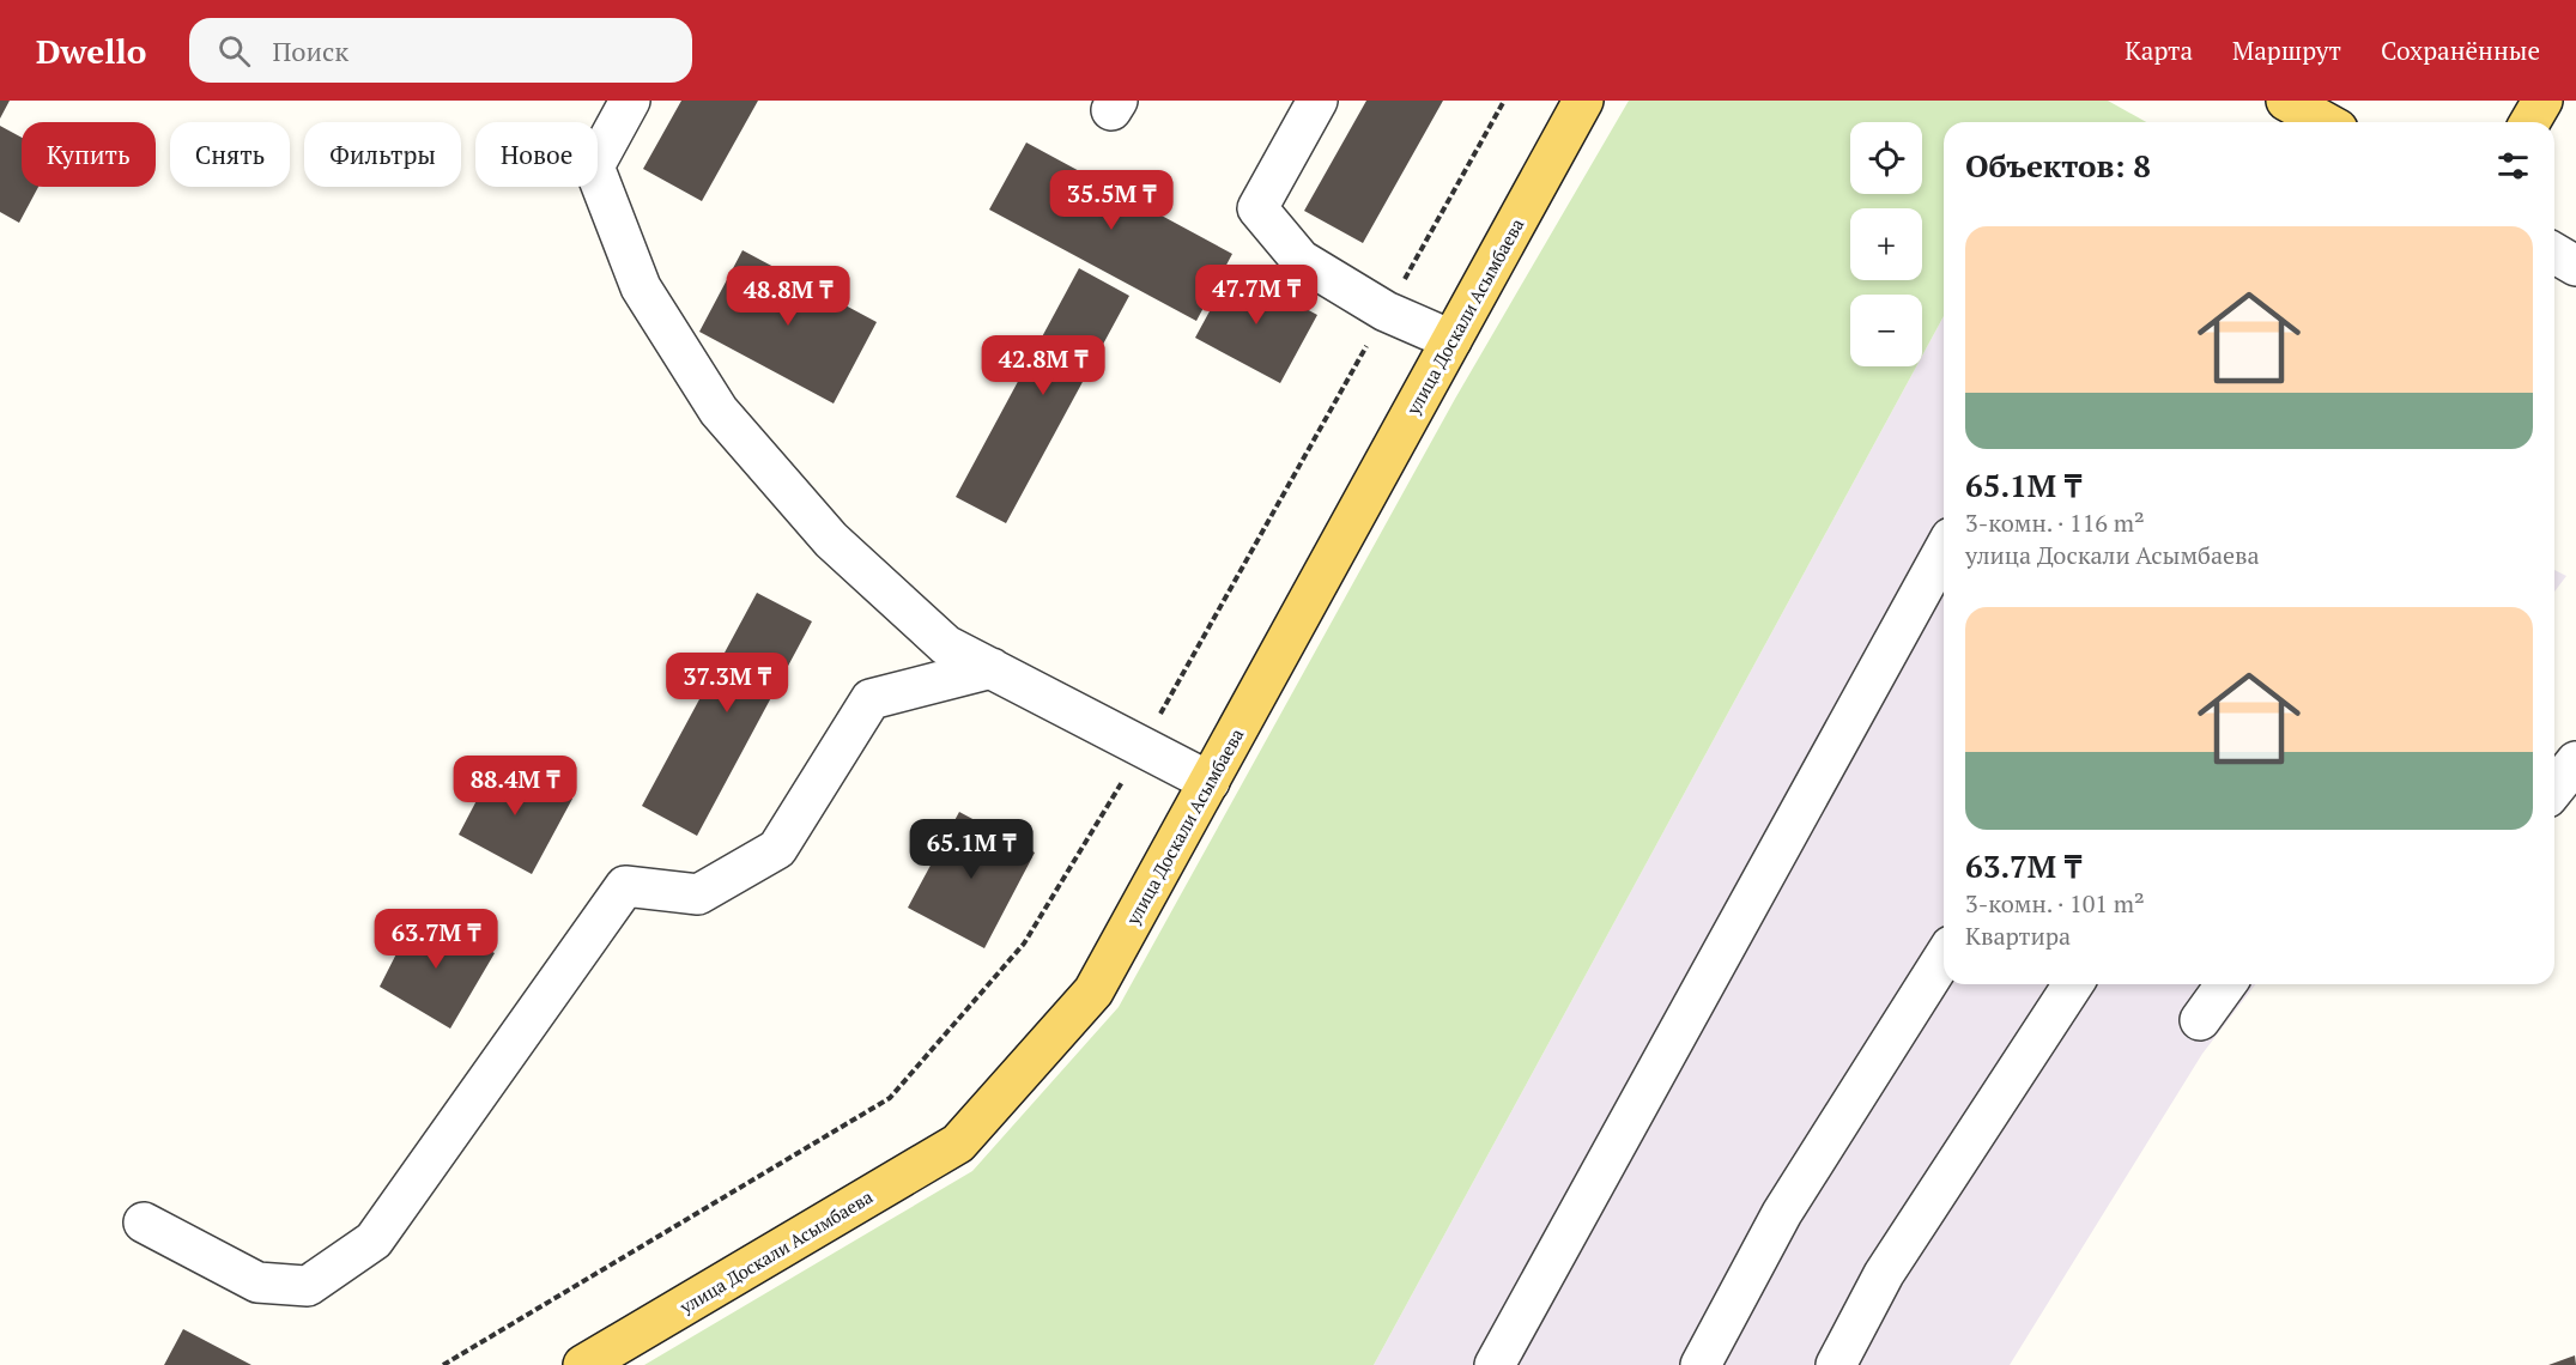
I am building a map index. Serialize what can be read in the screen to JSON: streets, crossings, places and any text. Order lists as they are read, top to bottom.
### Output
{
  "streets": {
    "main road": ["улица Доскали Асымбаева"]
  },
  "page": {
    "header": "Dwello",
    "search": "Поиск",
    "nav": ["Карта", "Маршрут", "Сохранённые"],
    "map_buttons": ["+", "−"],
    "chip": [
      "Купить",
      "Снять",
      "Фильтры",
      "Новое"
    ],
    "heading": "Объектов: 8",
    "price": [
      "35.5M ₸",
      "47.7M ₸",
      "48.8M ₸",
      "42.8M ₸",
      "37.3M ₸",
      "88.4M ₸",
      "65.1M ₸",
      "63.7M ₸"
    ],
    "list": [
      {
        "name": "65.1M ₸",
        "note": "3-комн. · 116 m² · улица Доскали Асымбаева"
      },
      {
        "name": "63.7M ₸",
        "note": "3-комн. · 101 m² · Квартира"
      }
    ]
  }
}
